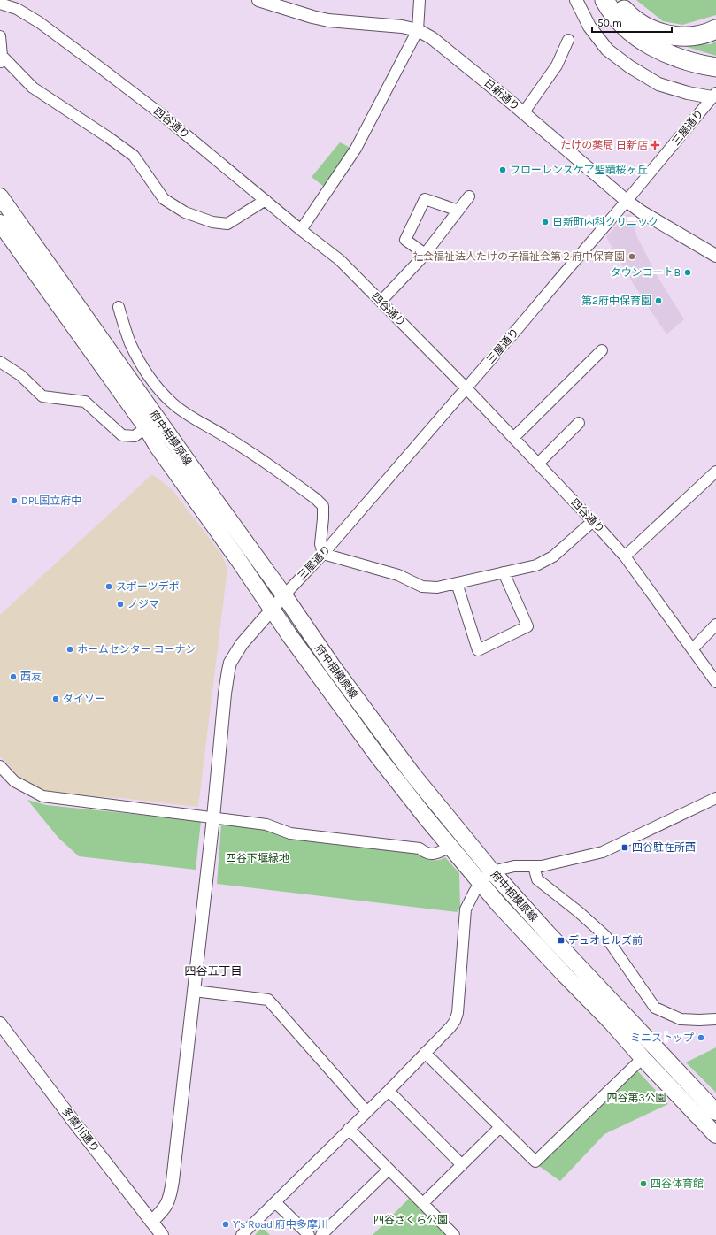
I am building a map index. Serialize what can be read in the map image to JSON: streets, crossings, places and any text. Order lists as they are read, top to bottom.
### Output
{
  "streets": {
    "main road": ["府中相模原線"],
    "street": [
      "日新通り",
      "四谷通り",
      "三屋通り",
      "多摩川通り"
    ]
  },
  "crossings": [
    ["日新通り", "三屋通り"],
    ["四谷通り", "三屋通り"],
    ["三屋通り", "府中相模原線"]
  ],
  "districts": ["四谷五丁目"],
  "parks": ["四谷下堰緑地", "四谷第3公園", "四谷さくら公園"],
  "places": {
    "health": ["たけの薬局 日新店"],
    "other": [
      "フローレンスケア聖蹟桜ヶ丘",
      "日新町内科クリニック",
      "社会福祉法人たけの子福祉会第２府中保育園",
      "タウンコートB",
      "第2府中保育園",
      "DPL国立府中",
      "スポーツデポ",
      "ノジマ",
      "ホームセンター コーナン",
      "西友",
      "ダイソー",
      "ミニストップ",
      "四谷体育館",
      "Y's Road 府中多摩川"
    ],
    "transit": ["四谷駐在所西", "デュオヒルズ前"]
  },
  "scale_bar": "50 m"
}
